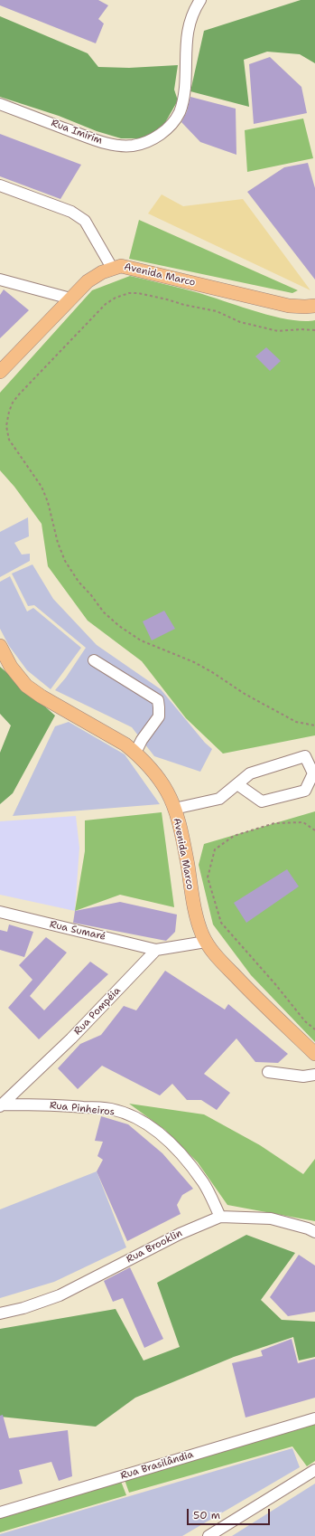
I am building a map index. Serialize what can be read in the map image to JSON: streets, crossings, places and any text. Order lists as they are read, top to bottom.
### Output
{
  "streets": {
    "main road": ["Avenida Marco"],
    "street": [
      "Rua Imirim",
      "Rua Sumaré",
      "Rua Pompéia",
      "Rua Pinheiros",
      "Rua Brooklin",
      "Rua Brasilândia"
    ]
  },
  "crossings": [
    ["Rua Sumaré", "Rua Pompéia"],
    ["Rua Pompéia", "Rua Pinheiros"],
    ["Rua Pinheiros", "Rua Brooklin"]
  ],
  "scale_bar": "50 m"
}
